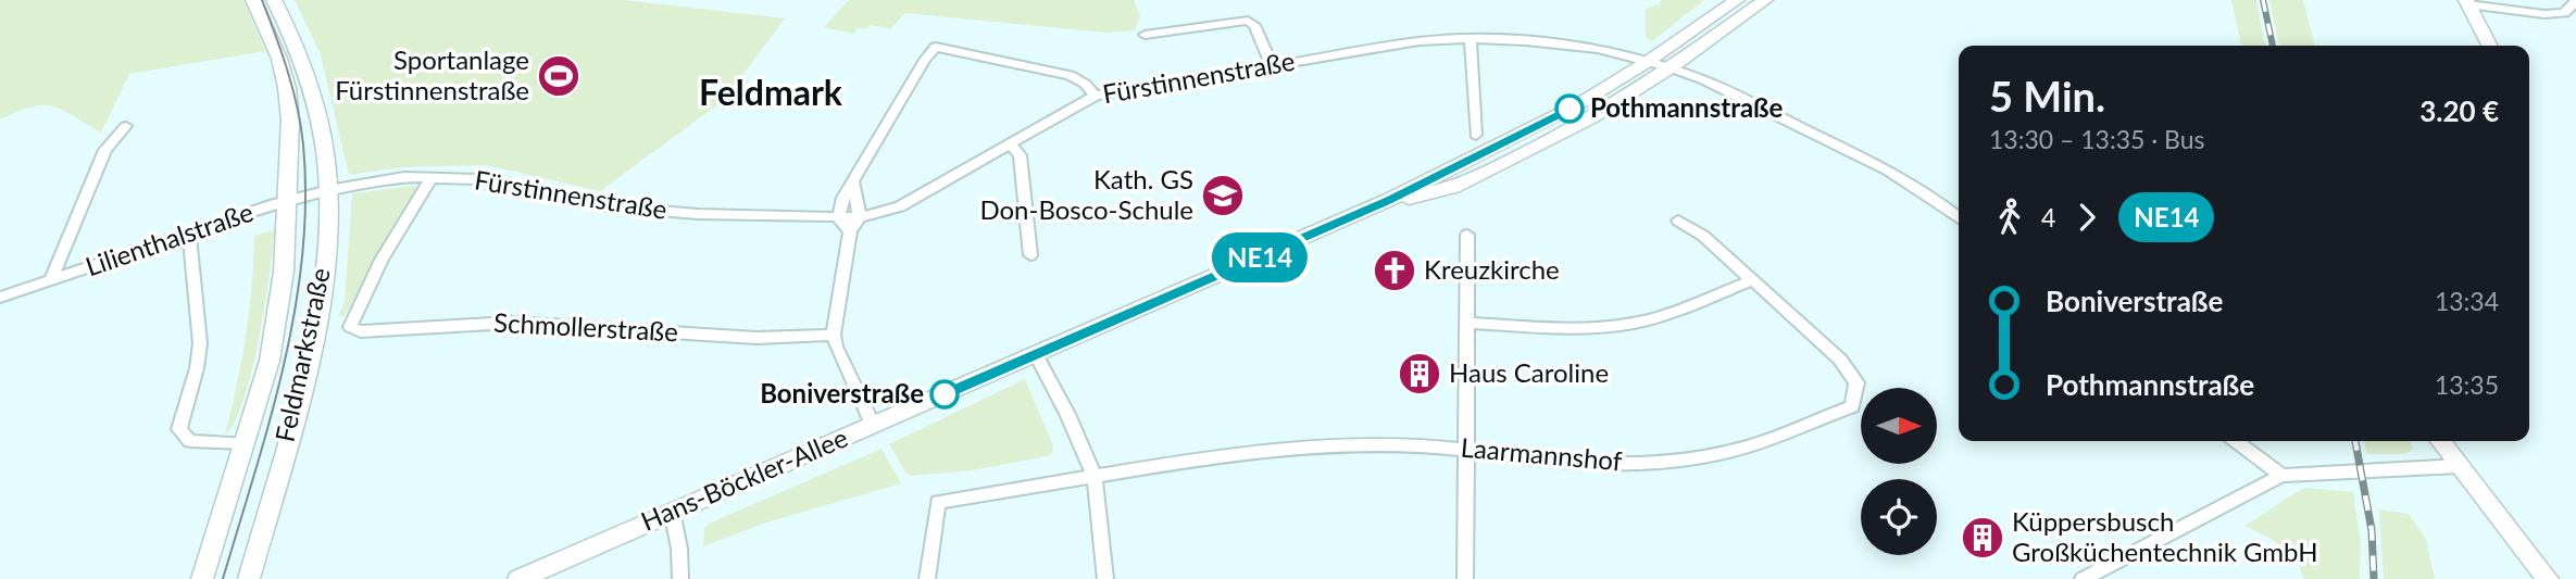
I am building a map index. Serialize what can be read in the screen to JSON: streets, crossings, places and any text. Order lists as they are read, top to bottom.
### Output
{
  "streets": {
    "street": [
      "Fürstinnenstraße",
      "Lilienthalstraße",
      "Schmollerstraße",
      "Feldmarkstraße",
      "Laarmannshof",
      "Hans-Böckler-Allee"
    ]
  },
  "crossings": [
    ["Fürstinnenstraße", "Lilienthalstraße"],
    ["Fürstinnenstraße", "Schmollerstraße"],
    ["Fürstinnenstraße", "Feldmarkstraße"],
    ["Fürstinnenstraße", "Hans-Böckler-Allee"],
    ["Lilienthalstraße", "Feldmarkstraße"]
  ],
  "districts": ["Feldmark"],
  "places": {
    "sports": ["Sportanlage Fürstinnenstraße"],
    "other": ["Pothmannstraße", "Boniverstraße"],
    "school or university": ["Kath. GS Don-Bosco-Schule"],
    "church": ["Kreuzkirche"],
    "building": ["Haus Caroline", "Küppersbusch Großküchentechnik GmbH"]
  },
  "lines": ["bus line NE14"],
  "north": "right",
  "page": {
    "on_map": "NE14",
    "heading": ["5 Min.", "13:30 – 13:35 · Bus", "3.20 €"],
    "legs": ["4", "NE14"],
    "list": [
      {
        "name": "Boniverstraße",
        "value": "13:34"
      },
      {
        "name": "Pothmannstraße",
        "value": "13:35"
      }
    ]
  }
}
